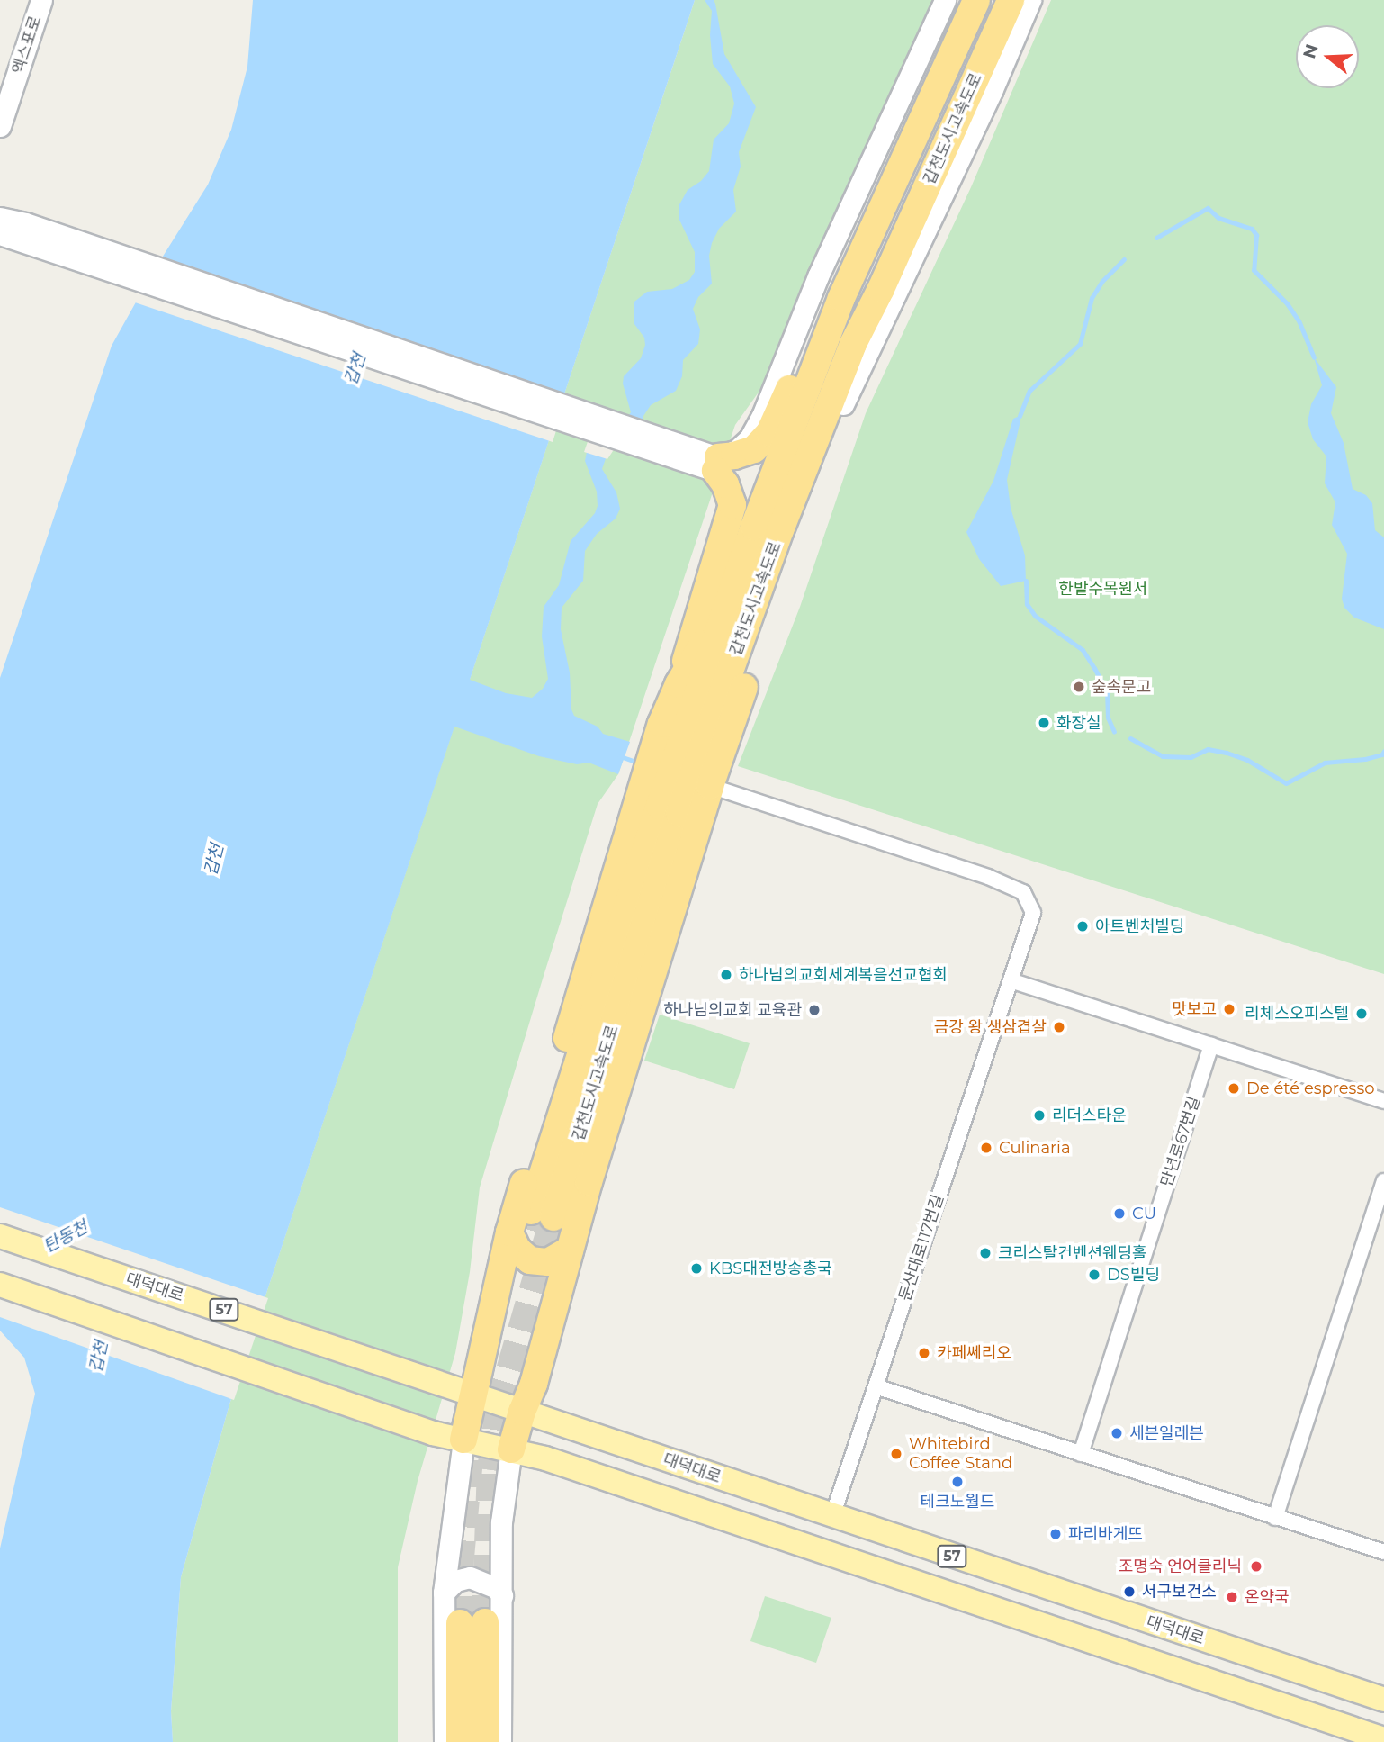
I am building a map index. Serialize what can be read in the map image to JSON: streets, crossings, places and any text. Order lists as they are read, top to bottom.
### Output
{
  "streets": {
    "highway": ["갑천도시고속도로"],
    "main road": ["대덕대로", "57"],
    "street": ["엑스포로", "만년로67번길", "둔산대로117번길"]
  },
  "crossings": [
    ["둔산대로117번길", "대덕대로"]
  ],
  "water": ["갑천", "탄동천"],
  "parks": ["한밭수목원서"],
  "places": [
    "숲속문고",
    "화장실",
    "아트벤처빌딩",
    "하나님의교회세계복음선교협회",
    "맛보고",
    "하나님의교회 교육관",
    "리체스오피스텔",
    "금강 왕 생삼겹살",
    "De été espresso",
    "리더스타운",
    "Culinaria",
    "CU",
    "크리스탈컨벤션웨딩홀",
    "KBS대전방송총국",
    "DS빌딩",
    "카페쎄리오",
    "세븐일레븐",
    "Whitebird Coffee Stand",
    "테크노월드",
    "파리바게뜨",
    "조명숙 언어클리닉",
    "서구보건소",
    "온약국"
  ],
  "north": "left"
}
